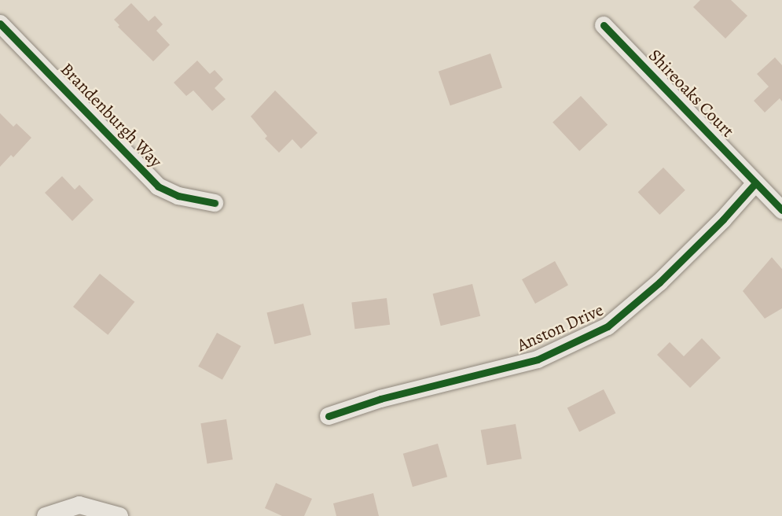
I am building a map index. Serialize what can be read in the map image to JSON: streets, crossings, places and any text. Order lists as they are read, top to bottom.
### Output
{
  "streets": {
    "street": ["Shireoaks Court", "Brandenburgh Way", "Anston Drive"]
  },
  "crossings": [
    ["Shireoaks Court", "Anston Drive"]
  ]
}
